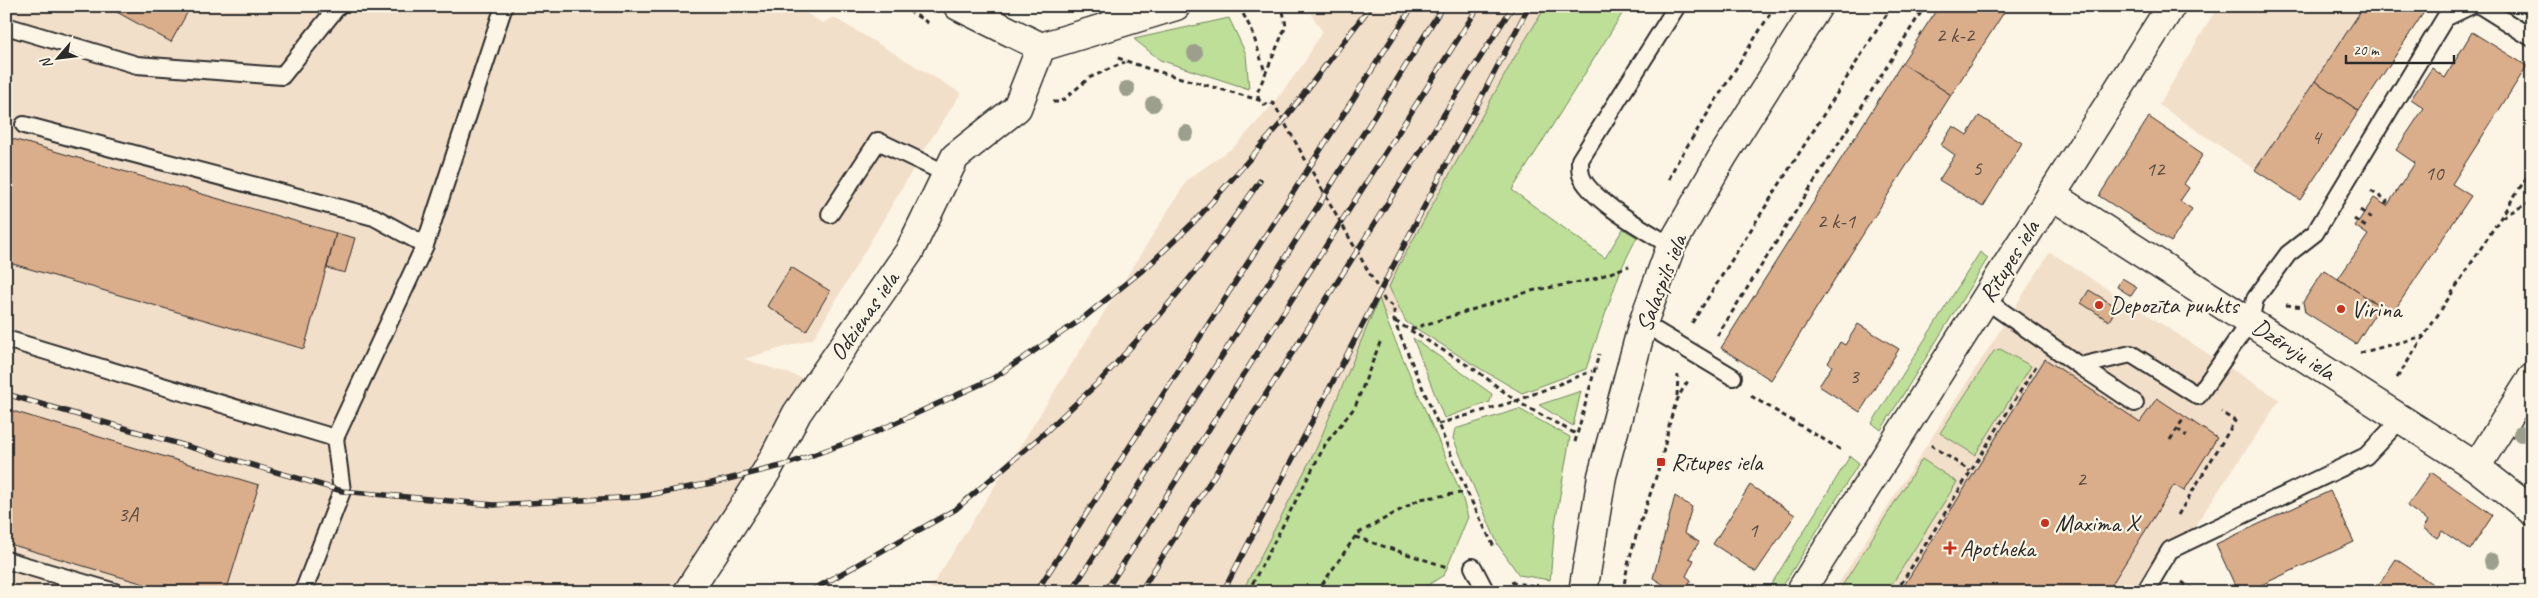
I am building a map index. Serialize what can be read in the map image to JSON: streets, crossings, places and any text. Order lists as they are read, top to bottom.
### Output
{
  "streets": {
    "street": [
      "Rītupes iela",
      "Salaspils iela",
      "Odzienas iela",
      "Dzērvju iela"
    ]
  },
  "crossings": [
    ["Rītupes iela", "Dzērvju iela"]
  ],
  "places": {
    "other": ["Depozīta punkts", "Virina", "Maxima X"],
    "transit": ["Rītupes iela"],
    "health": ["Apotheka"]
  },
  "house_numbers": [
    "2 k-2",
    "4",
    "5",
    "12",
    "10",
    "2 k-1",
    "3",
    "2",
    "3A",
    "1"
  ],
  "scale_bar": "20 m",
  "north": "bottom left"
}
